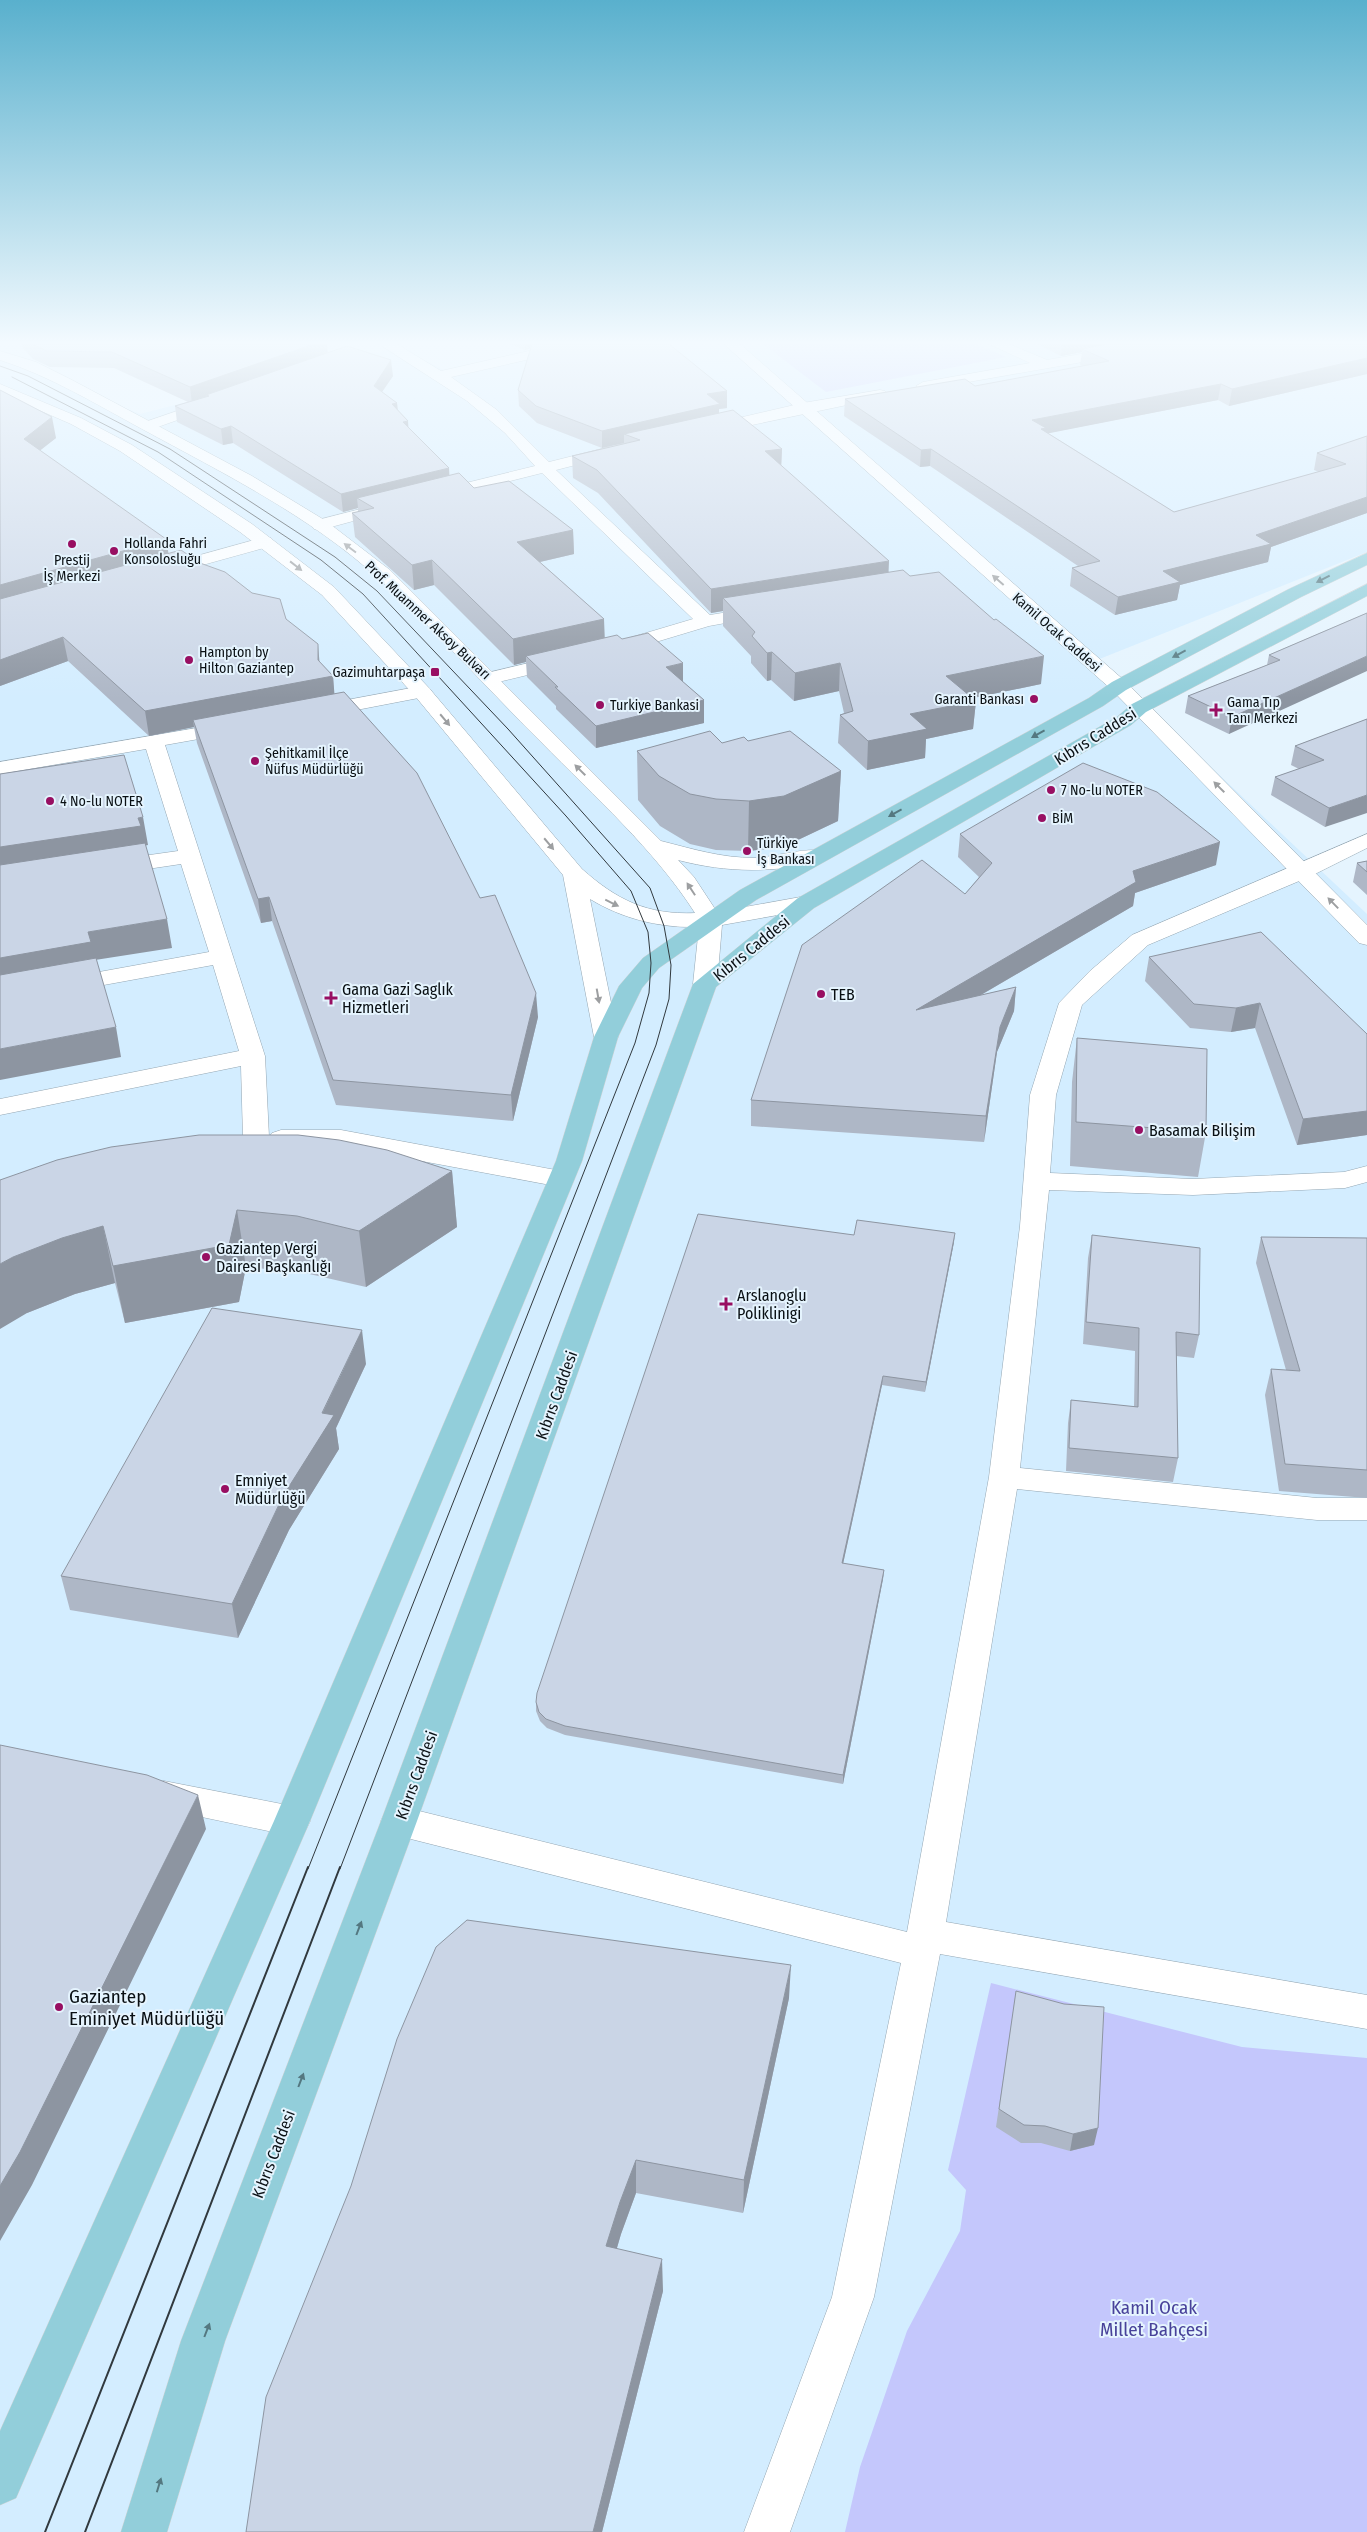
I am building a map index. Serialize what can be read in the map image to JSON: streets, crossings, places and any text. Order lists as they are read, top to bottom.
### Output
{
  "streets": {
    "main road": ["Kıbrıs Caddesi"],
    "street": ["Prof. Muammer Aksoy Bulvarı", "Kamil Ocak Caddesi"]
  },
  "crossings": [
    ["Kamil Ocak Caddesi", "Kıbrıs Caddesi"]
  ],
  "one_way": ["Kamil Ocak Caddesi"],
  "parks": ["Kamil Ocak Millet Bahçesi"],
  "places": {
    "other": [
      "Prestij İş Merkezi",
      "Hollanda Fahri Konsolosluğu",
      "Hampton by Hilton Gaziantep",
      "Garanti Bankası",
      "Turkiye Bankasi",
      "Şehitkamil İlçe Nüfus Müdürlüğü",
      "7 No-lu NOTER",
      "4 No-lu NOTER",
      "BİM",
      "Türkiye İş Bankası",
      "TEB",
      "Basamak Bilişim",
      "Gaziantep Vergi Dairesi Başkanlığı",
      "Emniyet Müdürlüğü",
      "Gaziantep Eminiyet Müdürlüğü"
    ],
    "transit": ["Gazimuhtarpaşa"],
    "health": ["Gama Tıp Tanı Merkezi", "Gama Gazi Saglık Hizmetleri", "Arslanoglu Poliklinigi"]
  }
}
